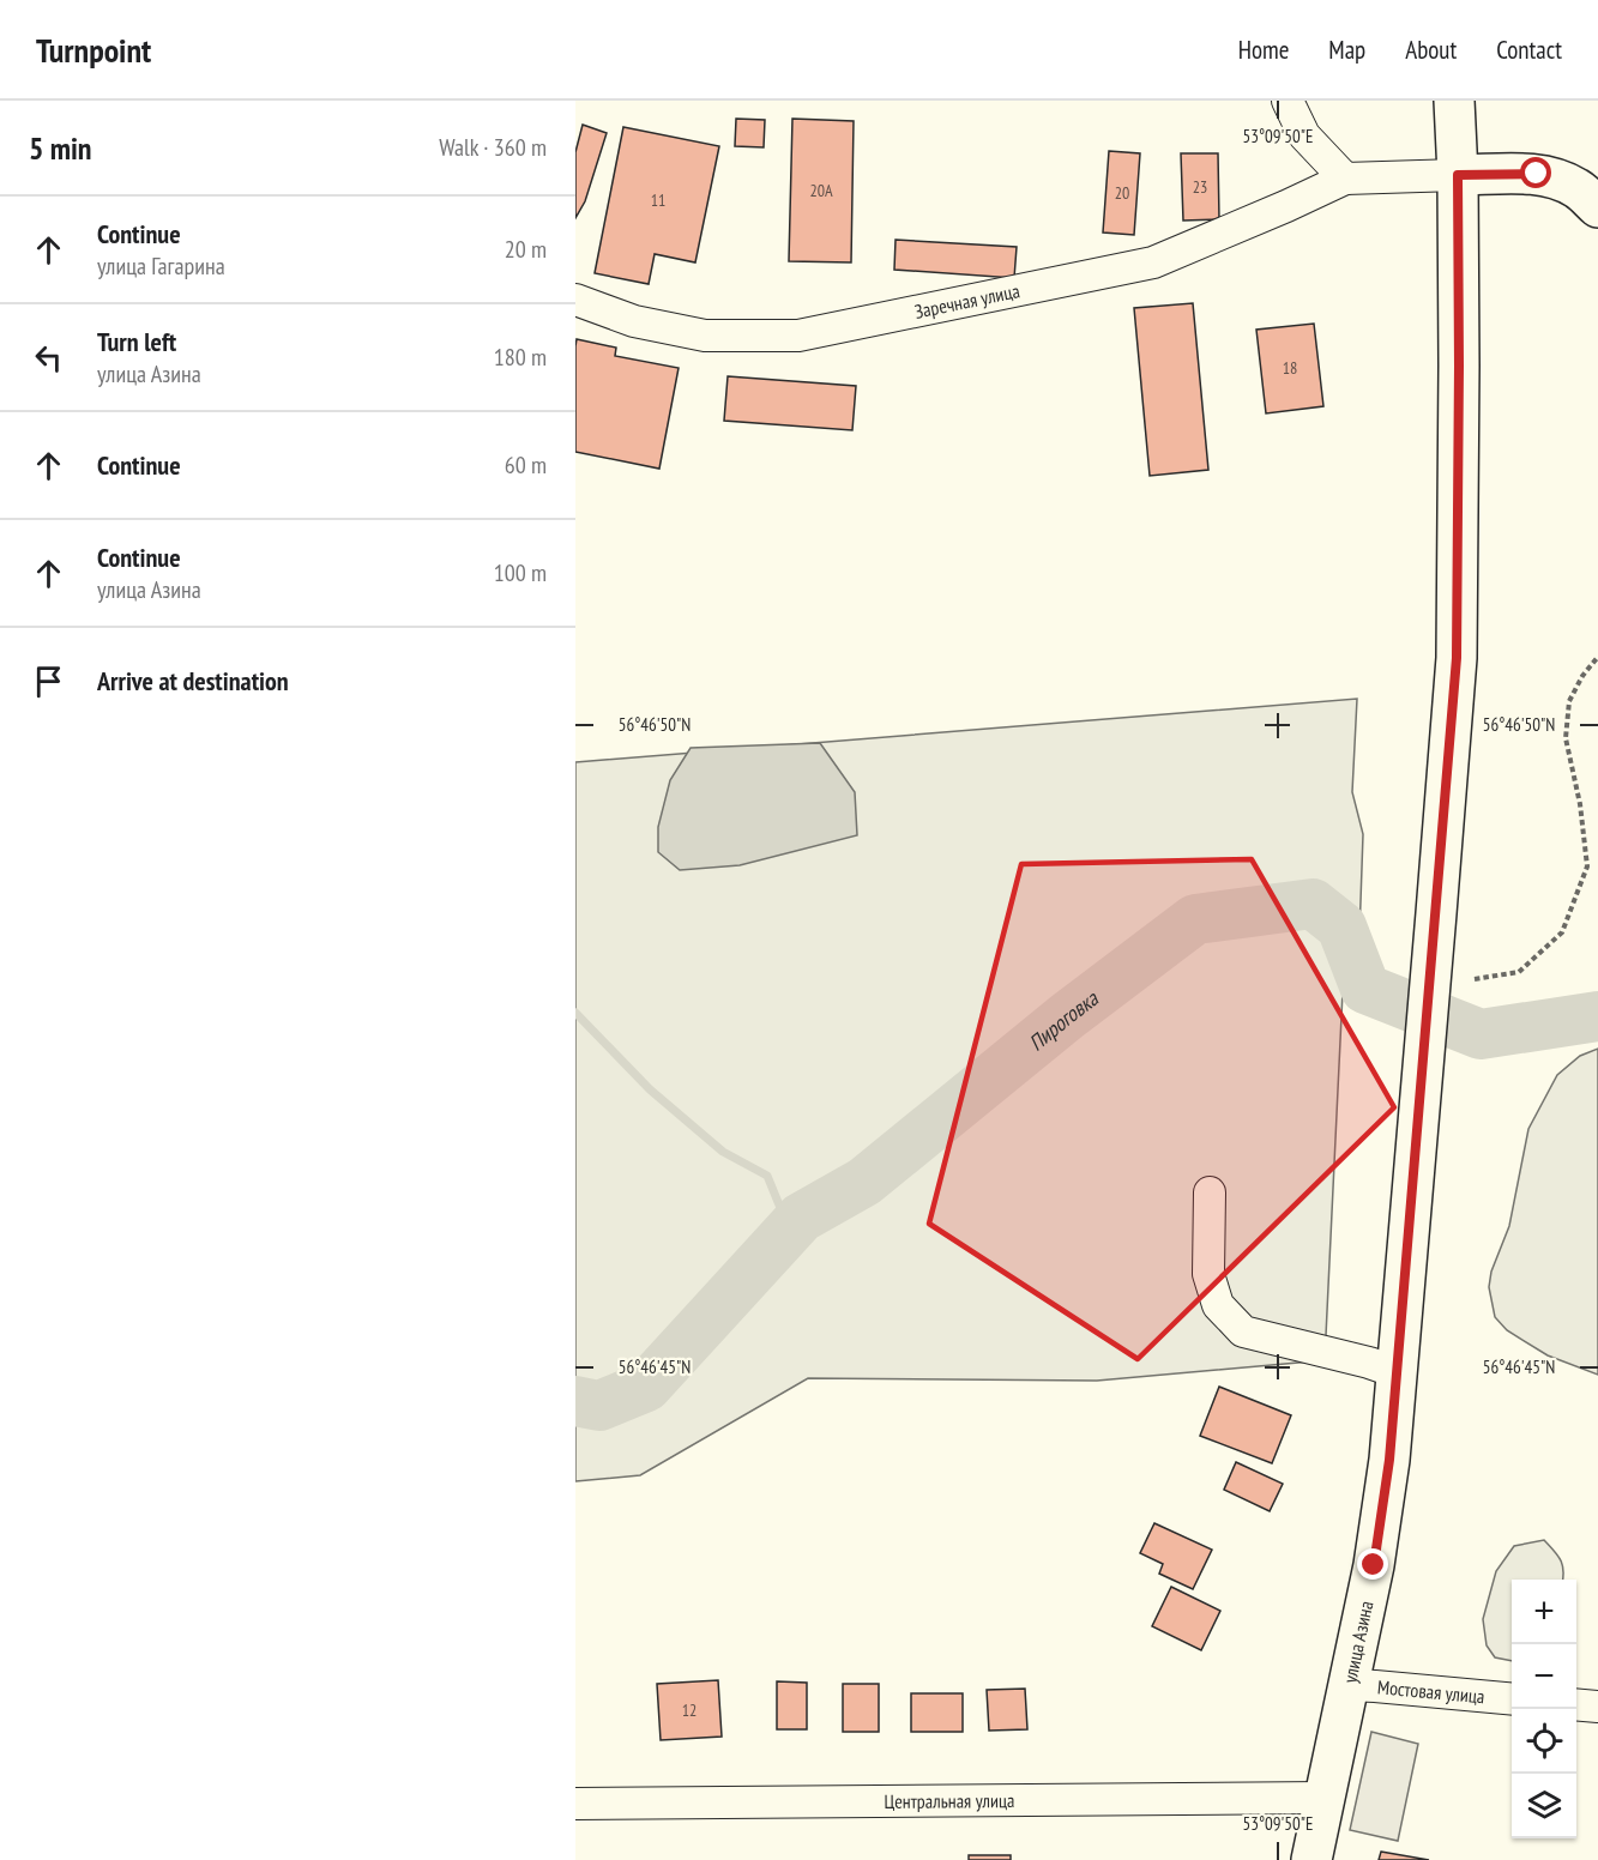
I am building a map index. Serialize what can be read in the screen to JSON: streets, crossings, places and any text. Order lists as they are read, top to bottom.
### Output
{
  "streets": {
    "main road": ["улица Азина"],
    "street": ["Заречная улица", "Мостовая улица", "Центральная улица"]
  },
  "crossings": [
    ["улица Азина", "Мостовая улица"],
    ["улица Азина", "Центральная улица"]
  ],
  "water": ["Пироговка"],
  "house_numbers": [
    "23",
    "20А",
    "20",
    "11",
    "18",
    "12"
  ],
  "page": {
    "header": "Turnpoint",
    "nav": [
      "Home",
      "Map",
      "About",
      "Contact"
    ],
    "heading": ["5 min", "Walk · 360 m"],
    "list": [
      ["Continue", "улица Гагарина", "20 m"],
      ["Turn left", "улица Азина", "180 m"],
      ["Continue", "60 m"],
      ["Continue", "улица Азина", "100 m"],
      "Arrive at destination"
    ],
    "map_buttons": ["+", "−"]
  },
  "coordinates": ["53°09'50\"E", "56°46'50\"N", "56°46'45\"N"]
}
